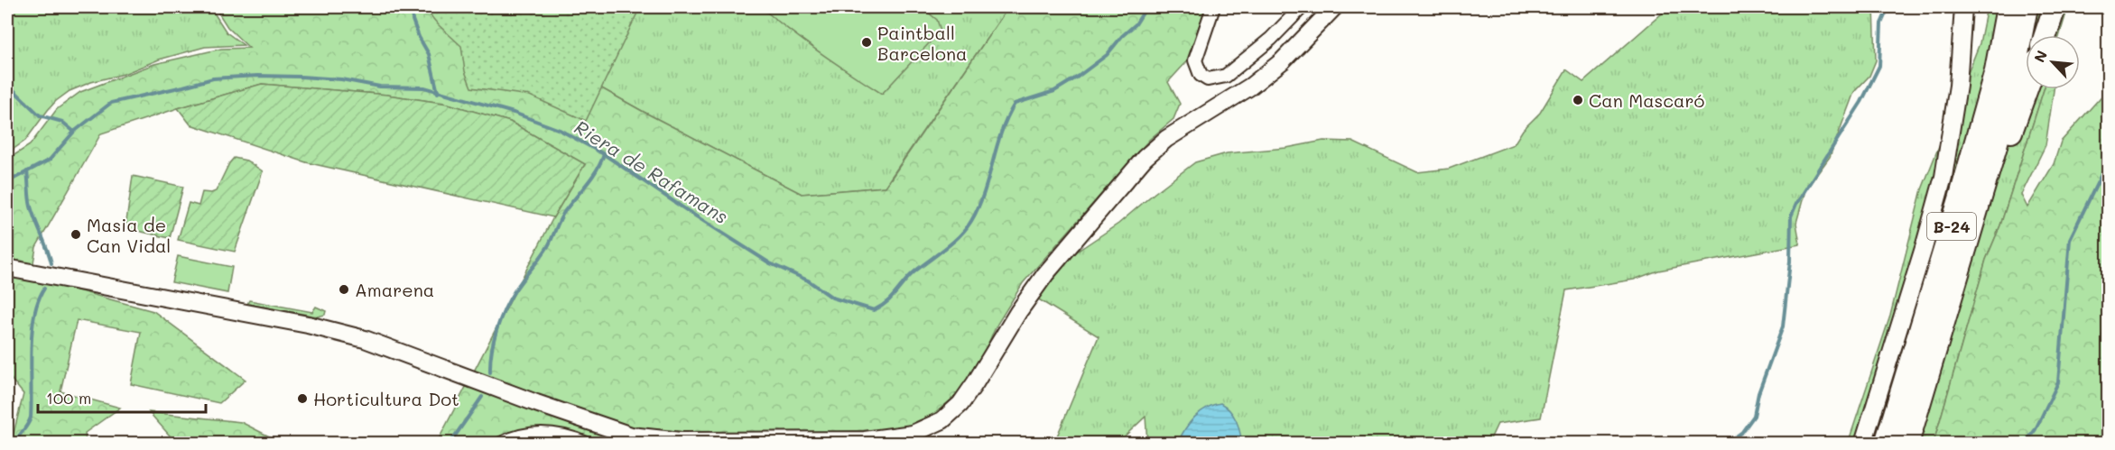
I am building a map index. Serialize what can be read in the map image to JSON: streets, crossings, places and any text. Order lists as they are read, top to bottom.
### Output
{
  "streets": {
    "highway": ["B-24"]
  },
  "water": ["Riera de Rafamans"],
  "places": [
    "Paintball Barcelona",
    "Can Mascaró",
    "Masia de Can Vidal",
    "Amarena",
    "Horticultura Dot"
  ],
  "scale_bar": "100 m",
  "north": "top left"
}
